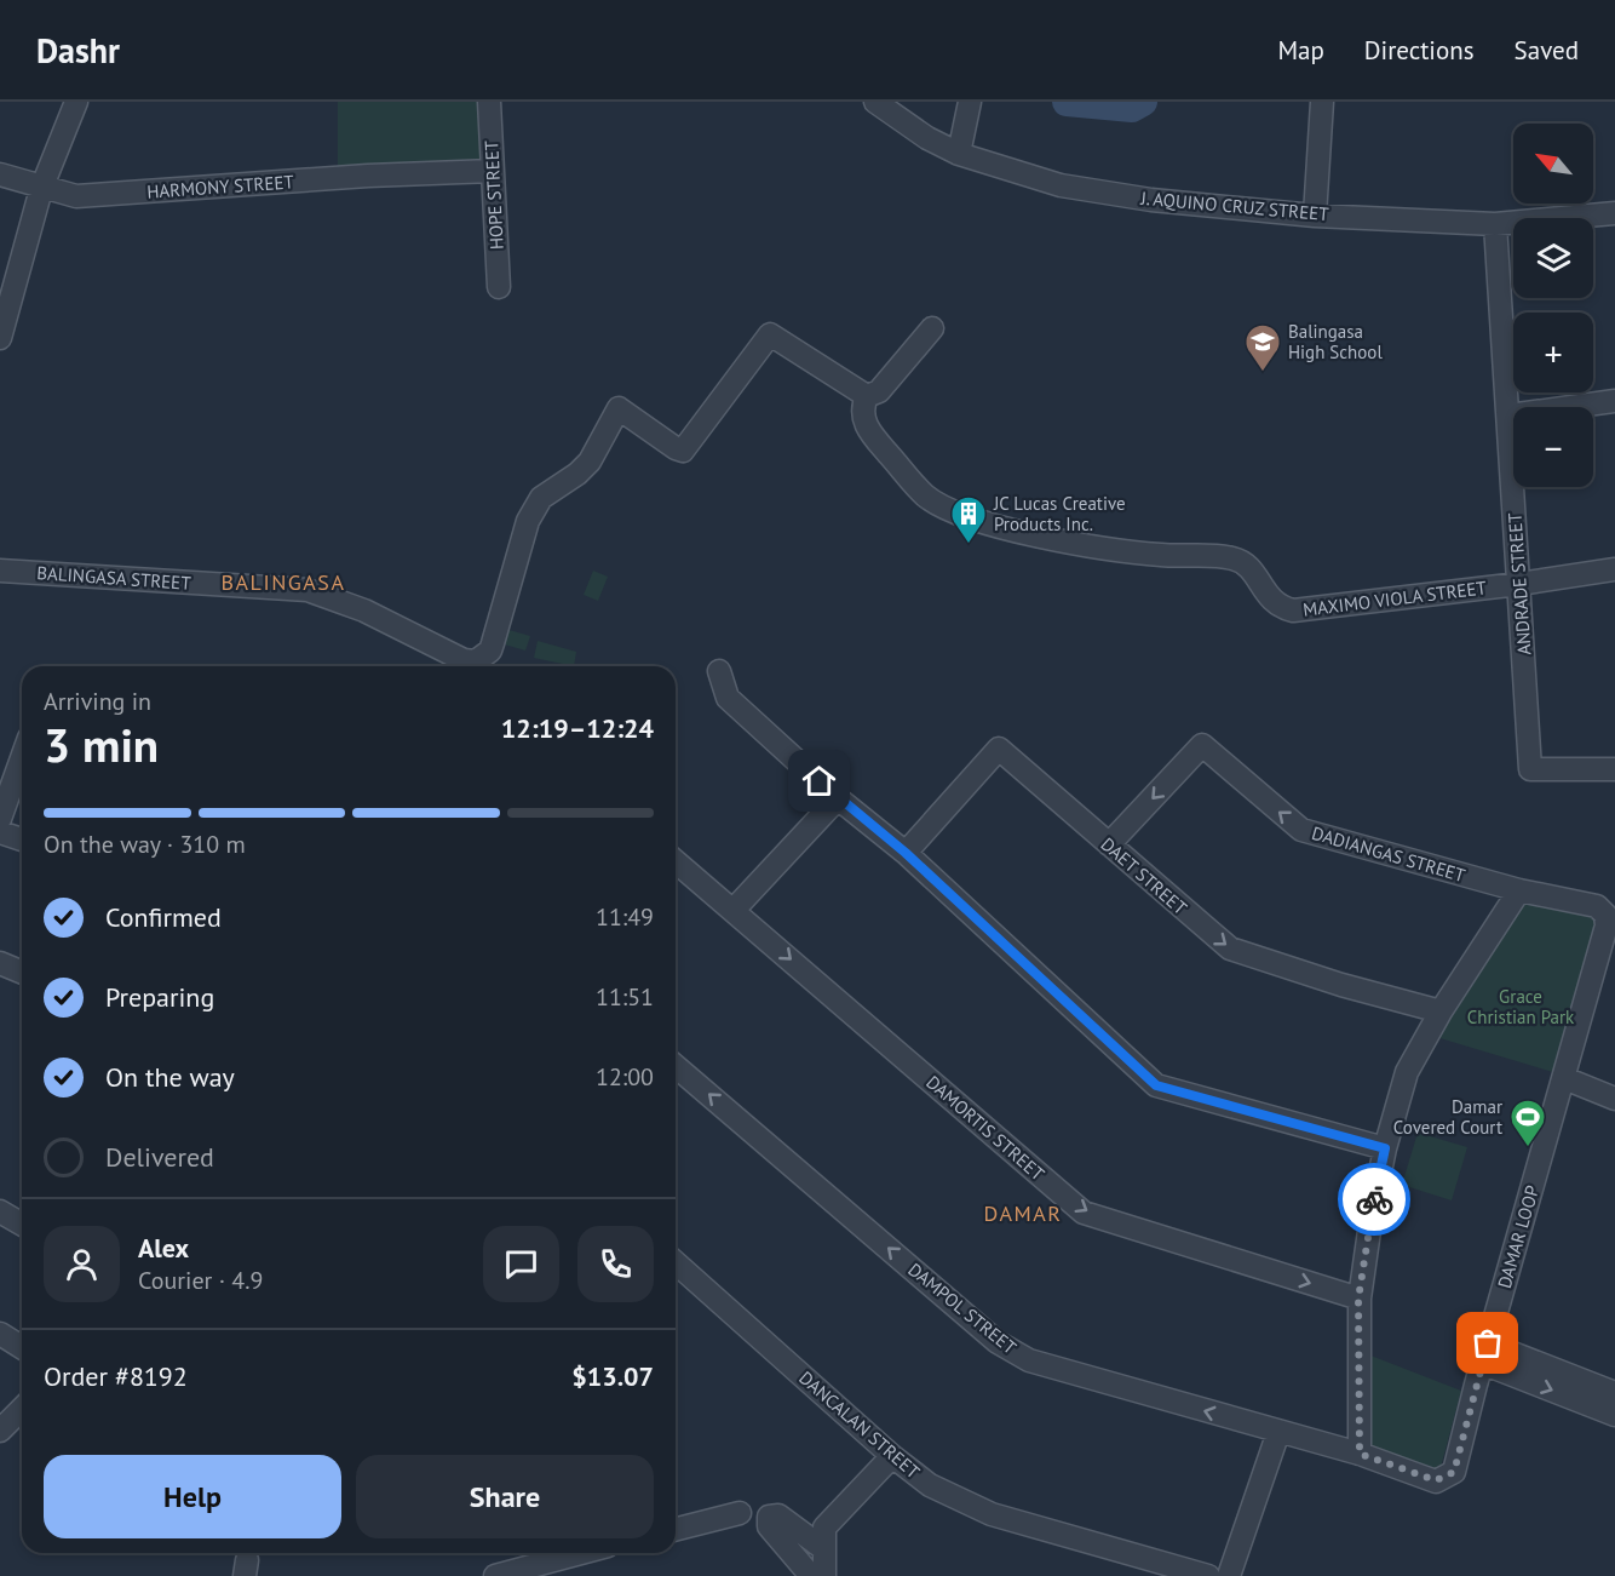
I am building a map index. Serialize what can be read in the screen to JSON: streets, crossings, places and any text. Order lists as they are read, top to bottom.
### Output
{
  "streets": {
    "street": [
      "HARMONY STREET",
      "HOPE STREET",
      "J. AQUINO CRUZ STREET",
      "BALINGASA STREET",
      "ANDRADE STREET",
      "MAXIMO VIOLA STREET",
      "DADIANGAS STREET",
      "DAET STREET",
      "DAMORTIS STREET",
      "DAMAR LOOP",
      "DAMPOL STREET",
      "DANCALAN STREET"
    ]
  },
  "crossings": [
    ["HARMONY STREET", "HOPE STREET"],
    ["J. AQUINO CRUZ STREET", "ANDRADE STREET"],
    ["BALINGASA STREET", "MAXIMO VIOLA STREET"],
    ["ANDRADE STREET", "MAXIMO VIOLA STREET"],
    ["DADIANGAS STREET", "DAET STREET"],
    ["DADIANGAS STREET", "DAMAR LOOP"],
    ["DAMAR LOOP", "DAMPOL STREET"]
  ],
  "one_way": ["DADIANGAS STREET", "DAMPOL STREET"],
  "districts": ["BALINGASA", "DAMAR"],
  "parks": ["Grace Christian Park"],
  "places": {
    "school or university": ["Balingasa High School"],
    "building": ["JC Lucas Creative Products Inc."],
    "sports": ["Damar Covered Court"]
  },
  "north": "top left",
  "page": {
    "header": "Dashr",
    "nav": ["Map", "Directions", "Saved"],
    "map_buttons": ["+", "−"],
    "heading": ["3 min", "Arriving in", "12:19–12:24"],
    "panel": [
      "Alex",
      "Courier · 4.9",
      "Order #8192",
      "$13.07"
    ],
    "bar": "On the way · 310 m",
    "list": [
      ["Confirmed", "11:49"],
      ["Preparing", "11:51"],
      ["On the way", "12:00"],
      "Delivered"
    ],
    "buttons": ["Help", "Share"]
  }
}
